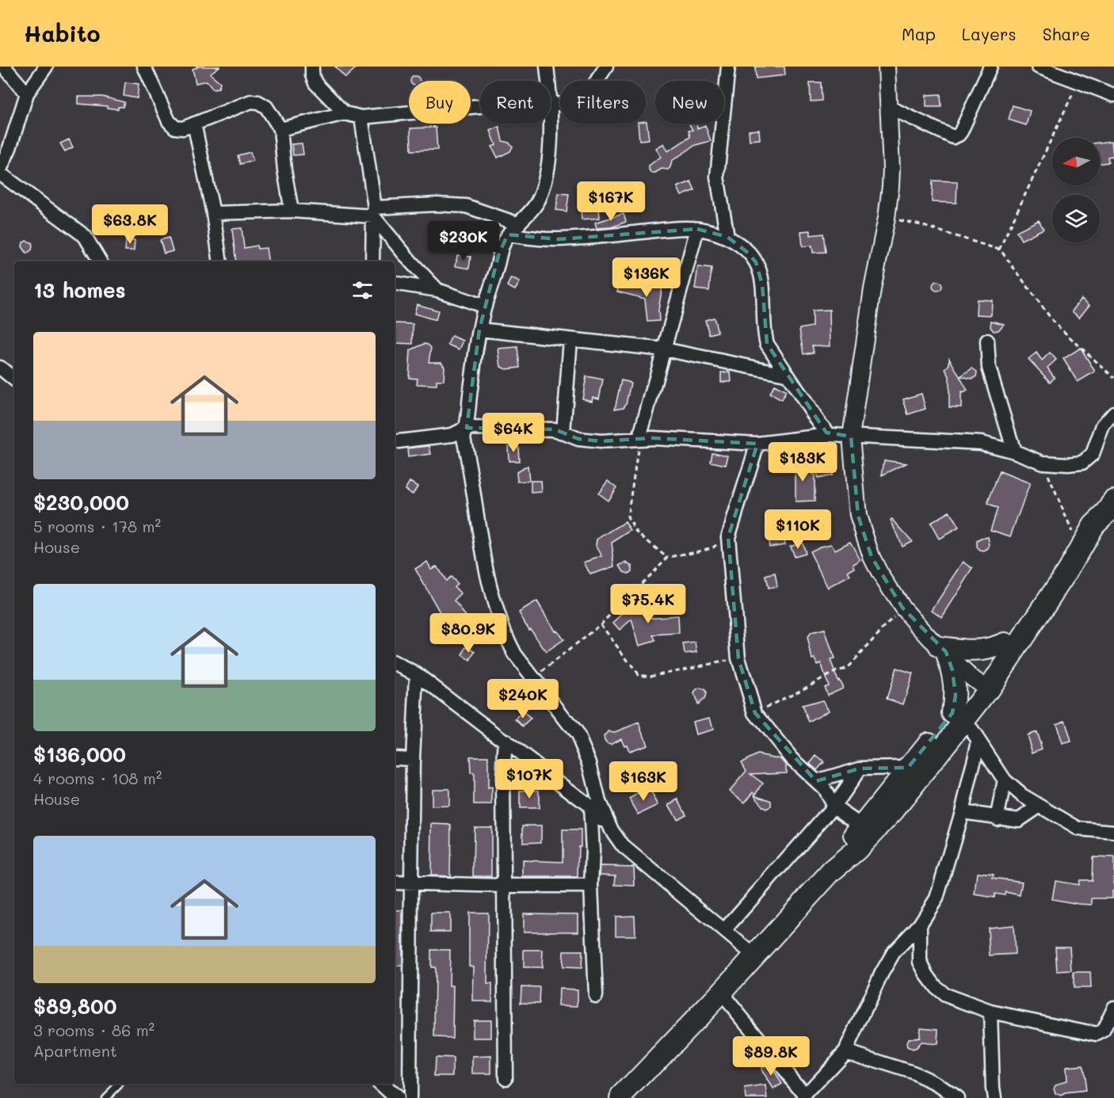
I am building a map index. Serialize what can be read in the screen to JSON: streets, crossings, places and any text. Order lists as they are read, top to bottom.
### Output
{
  "north": "left",
  "page": {
    "header": "Habito",
    "nav": ["Map", "Layers", "Share"],
    "chip": [
      "Buy",
      "Rent",
      "Filters",
      "New"
    ],
    "price": [
      "$167K",
      "$63.8K",
      "$230K",
      "$136K",
      "$64K",
      "$183K",
      "$110K",
      "$75.4K",
      "$80.9K",
      "$240K",
      "$107K",
      "$163K",
      "$89.8K"
    ],
    "heading": "13 homes",
    "list": [
      {
        "name": "$230,000",
        "note": "5 rooms · 178 m² · House"
      },
      {
        "name": "$136,000",
        "note": "4 rooms · 108 m² · House"
      },
      {
        "name": "$89,800",
        "note": "3 rooms · 86 m² · Apartment"
      }
    ]
  }
}
